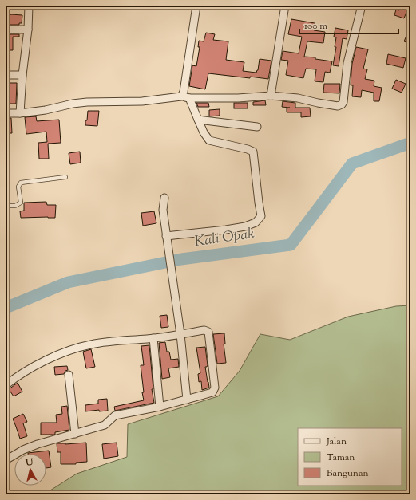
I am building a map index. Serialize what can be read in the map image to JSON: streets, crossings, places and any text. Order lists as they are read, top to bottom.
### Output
{
  "water": ["Kali Opak"],
  "legend": ["Jalan", "Taman", "Bangunan"],
  "scale_bar": "100 m",
  "north": "top"
}
